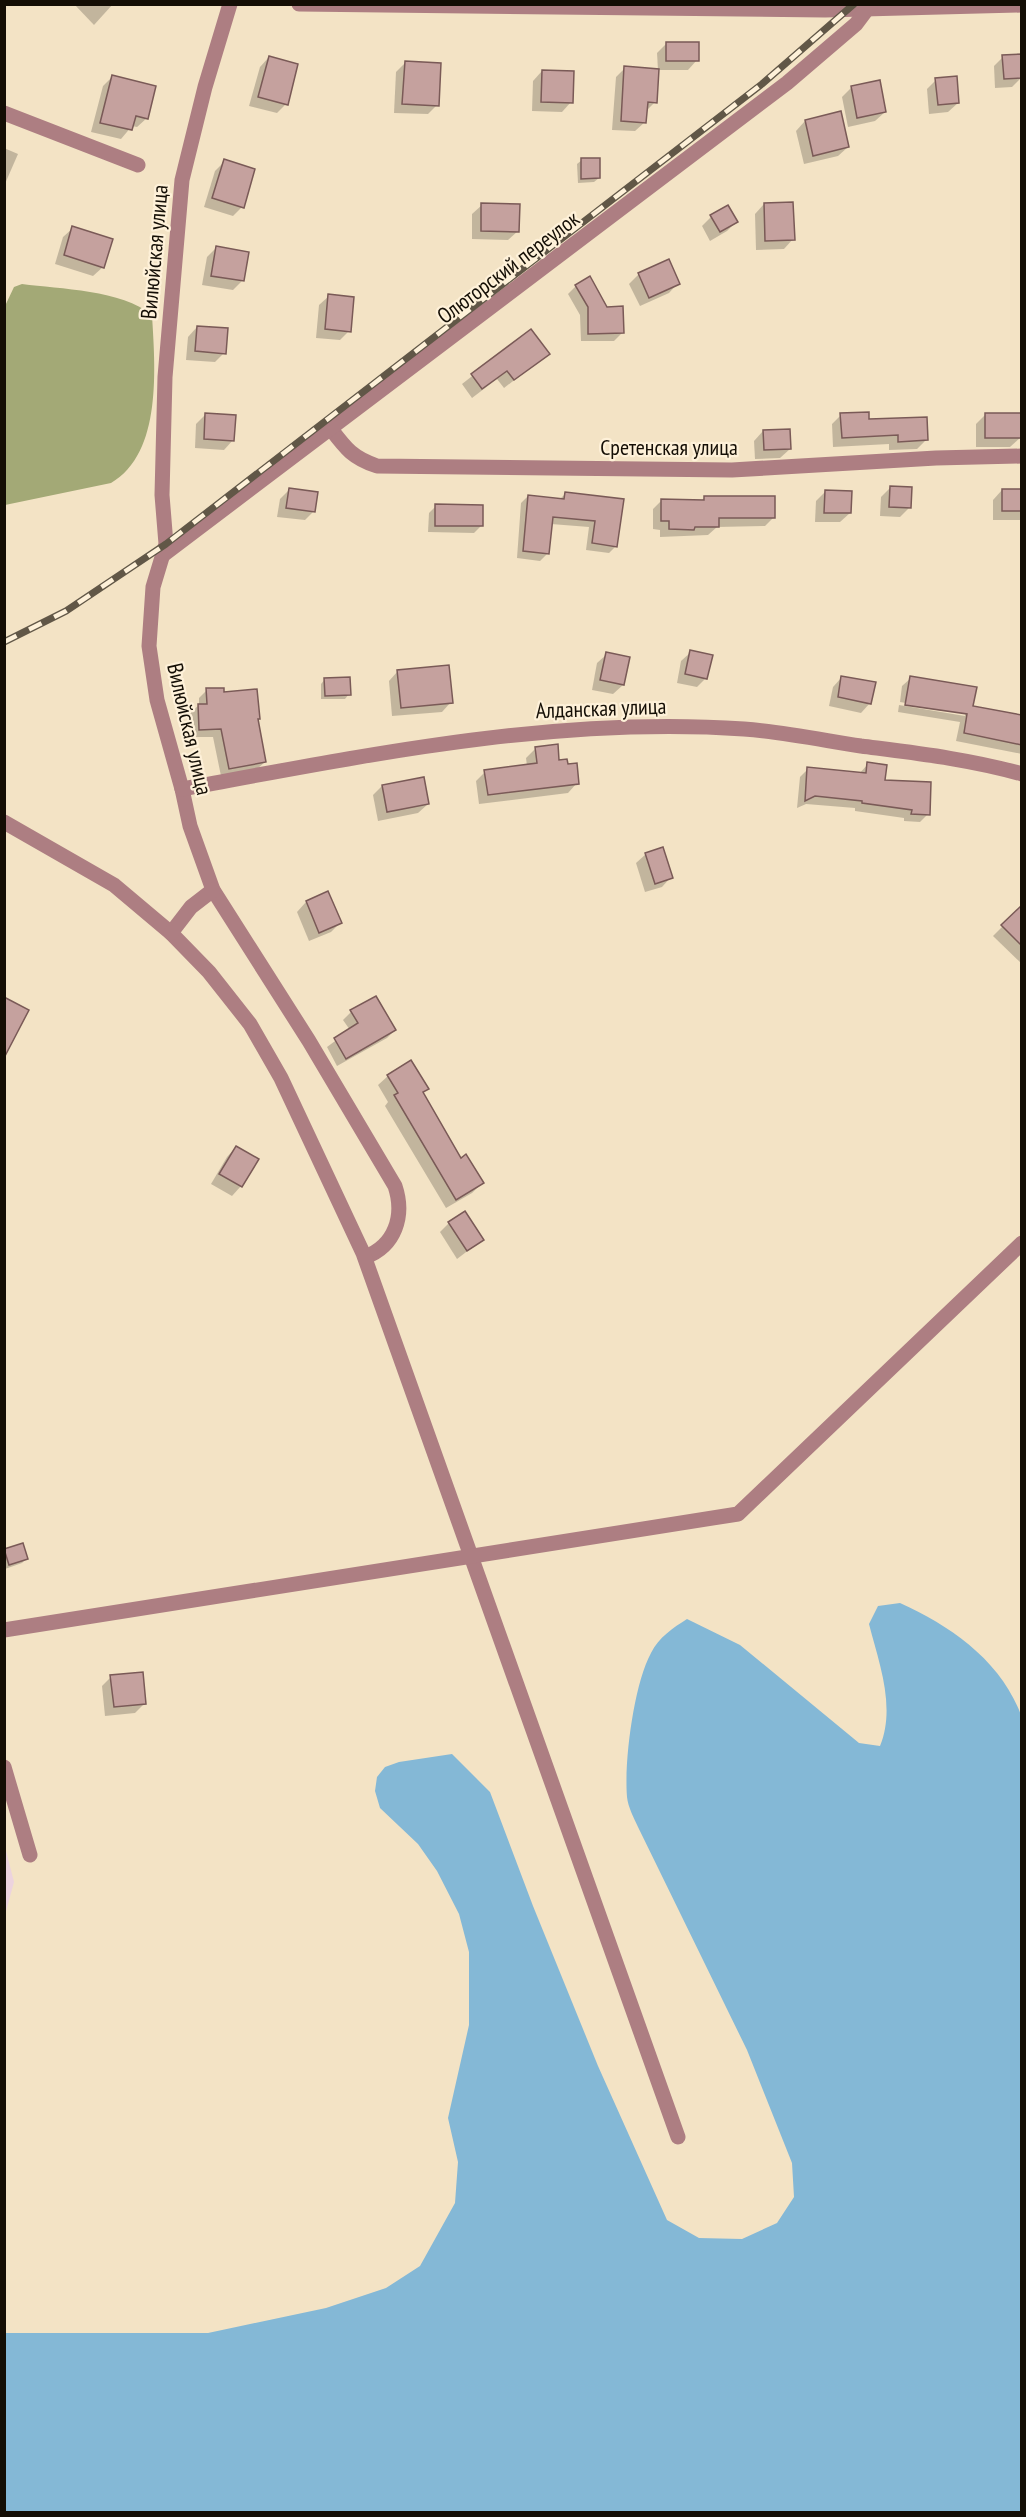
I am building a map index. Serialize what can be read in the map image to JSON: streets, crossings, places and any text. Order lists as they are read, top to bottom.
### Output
{
  "streets": {
    "street": [
      "Вилюйская улица",
      "Олюторский переулок",
      "Сретенская улица",
      "Алданская улица"
    ]
  },
  "crossings": [
    ["Вилюйская улица", "Олюторский переулок"],
    ["Вилюйская улица", "Алданская улица"],
    ["Олюторский переулок", "Сретенская улица"]
  ]
}
